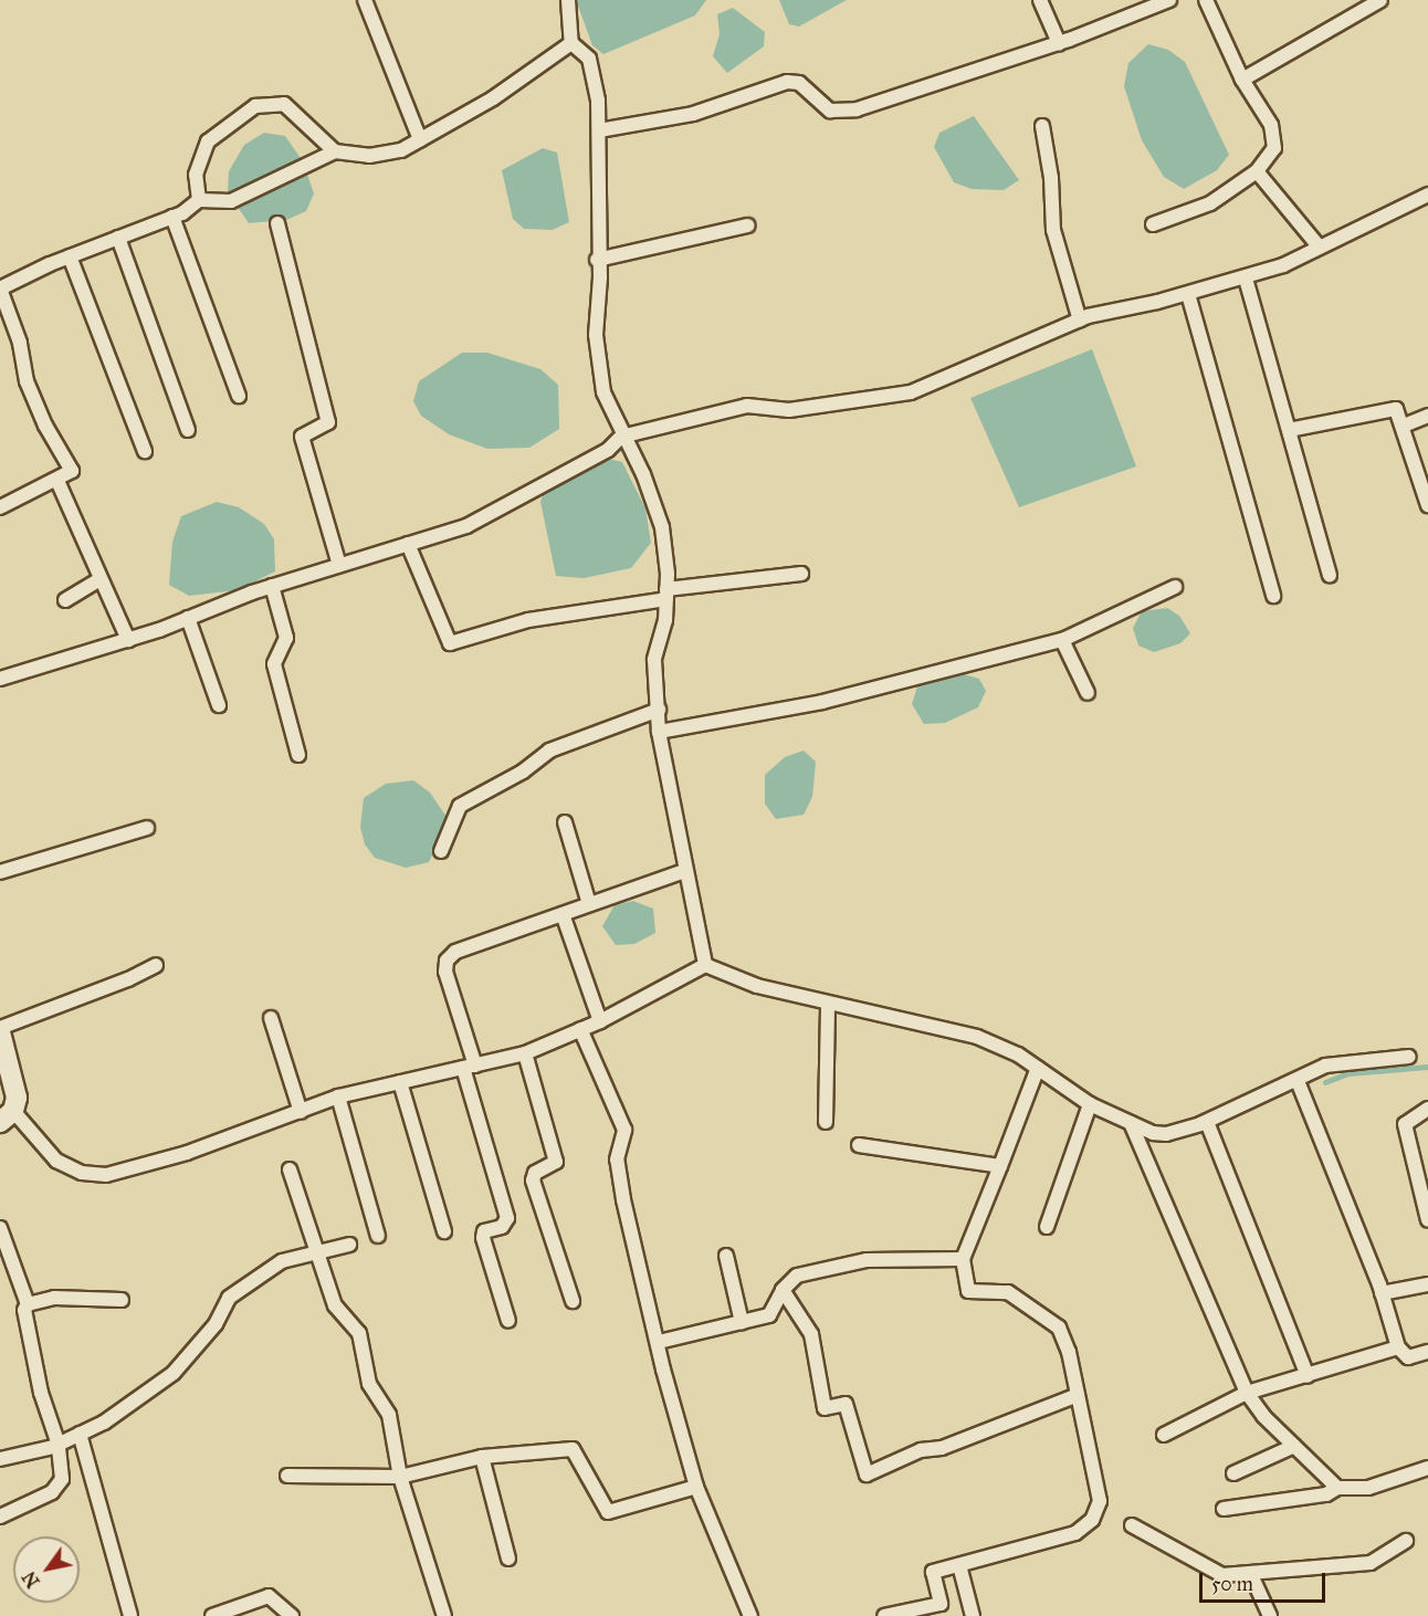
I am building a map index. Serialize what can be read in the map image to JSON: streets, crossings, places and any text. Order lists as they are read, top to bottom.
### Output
{
  "scale_bar": "50 m",
  "north": "bottom left"
}
